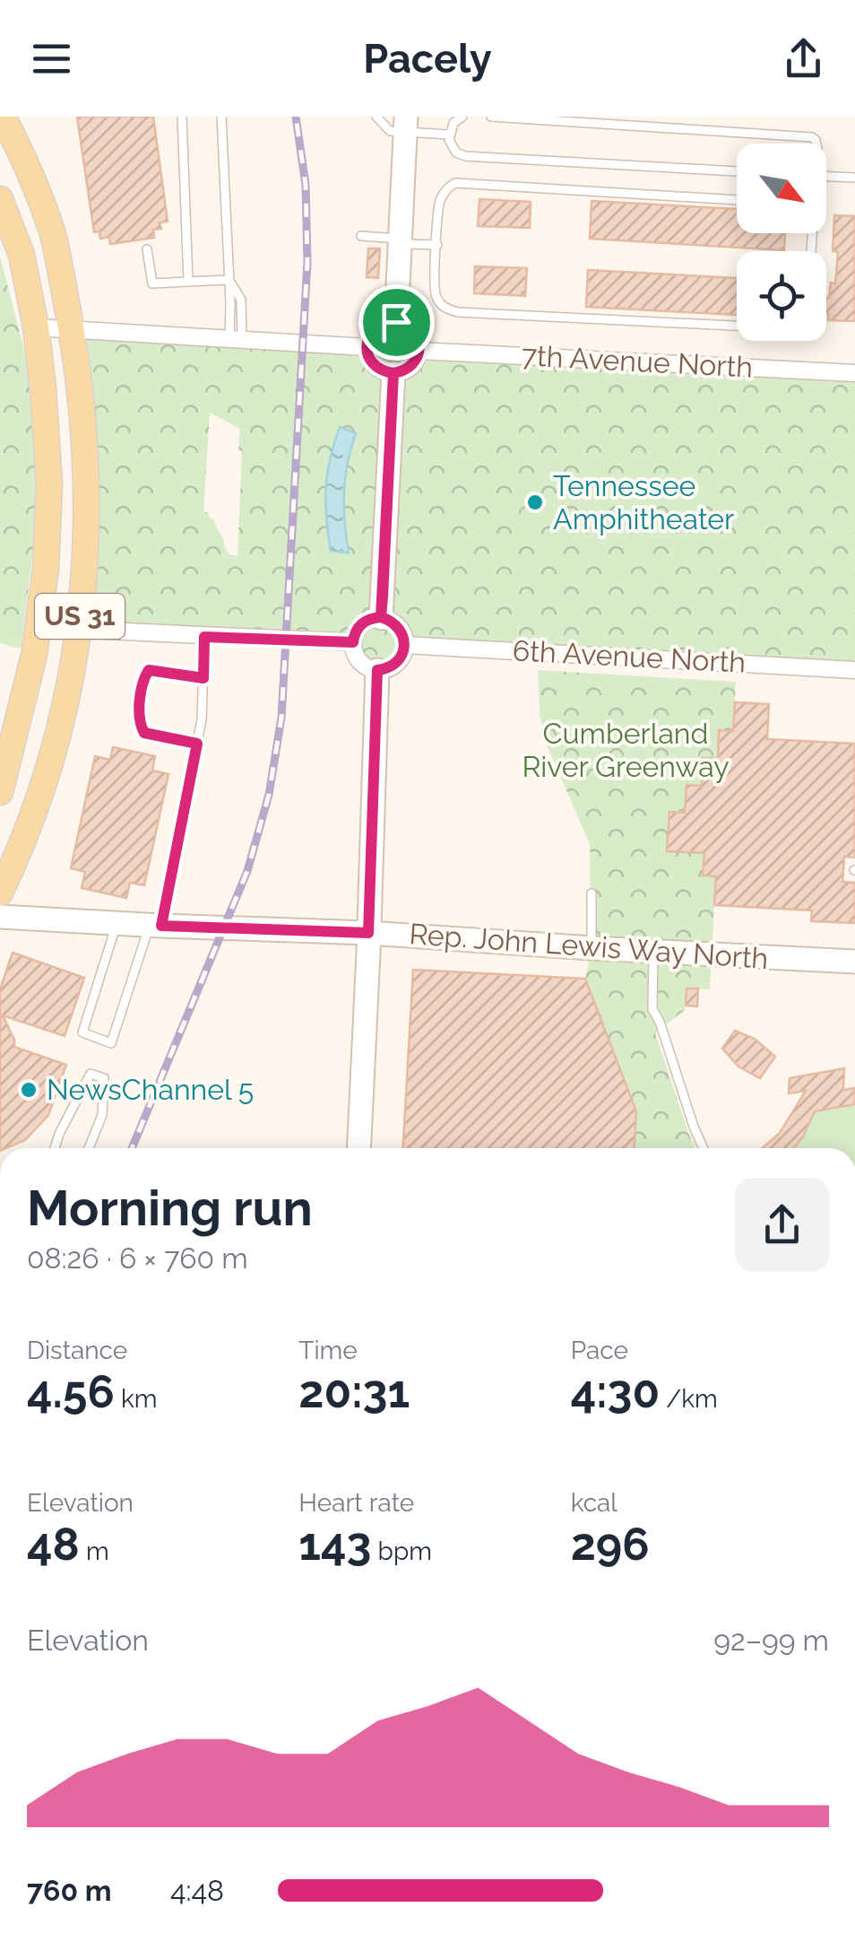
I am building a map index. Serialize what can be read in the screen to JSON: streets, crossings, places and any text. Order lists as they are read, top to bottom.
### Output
{
  "streets": {
    "main road": ["US 31"],
    "street": ["7th Avenue North", "6th Avenue North", "Rep. John Lewis Way North"]
  },
  "parks": ["Cumberland River Greenway"],
  "places": ["Tennessee Amphitheater", "NewsChannel 5"],
  "north": "bottom right",
  "page": {
    "header": "Pacely",
    "heading": ["Morning run", "08:26 · 6 × 760 m"],
    "stats": [
      ["Distance", "4.56 km"],
      ["Time", "20:31"],
      ["Pace", "4:30 /km"],
      ["Elevation", "48 m"],
      ["Heart rate", "143 bpm"],
      ["kcal", "296"]
    ],
    "chart": ["Elevation", "92–99 m"],
    "list": [
      {
        "name": "760 m",
        "note": "4:48"
      }
    ]
  }
}
